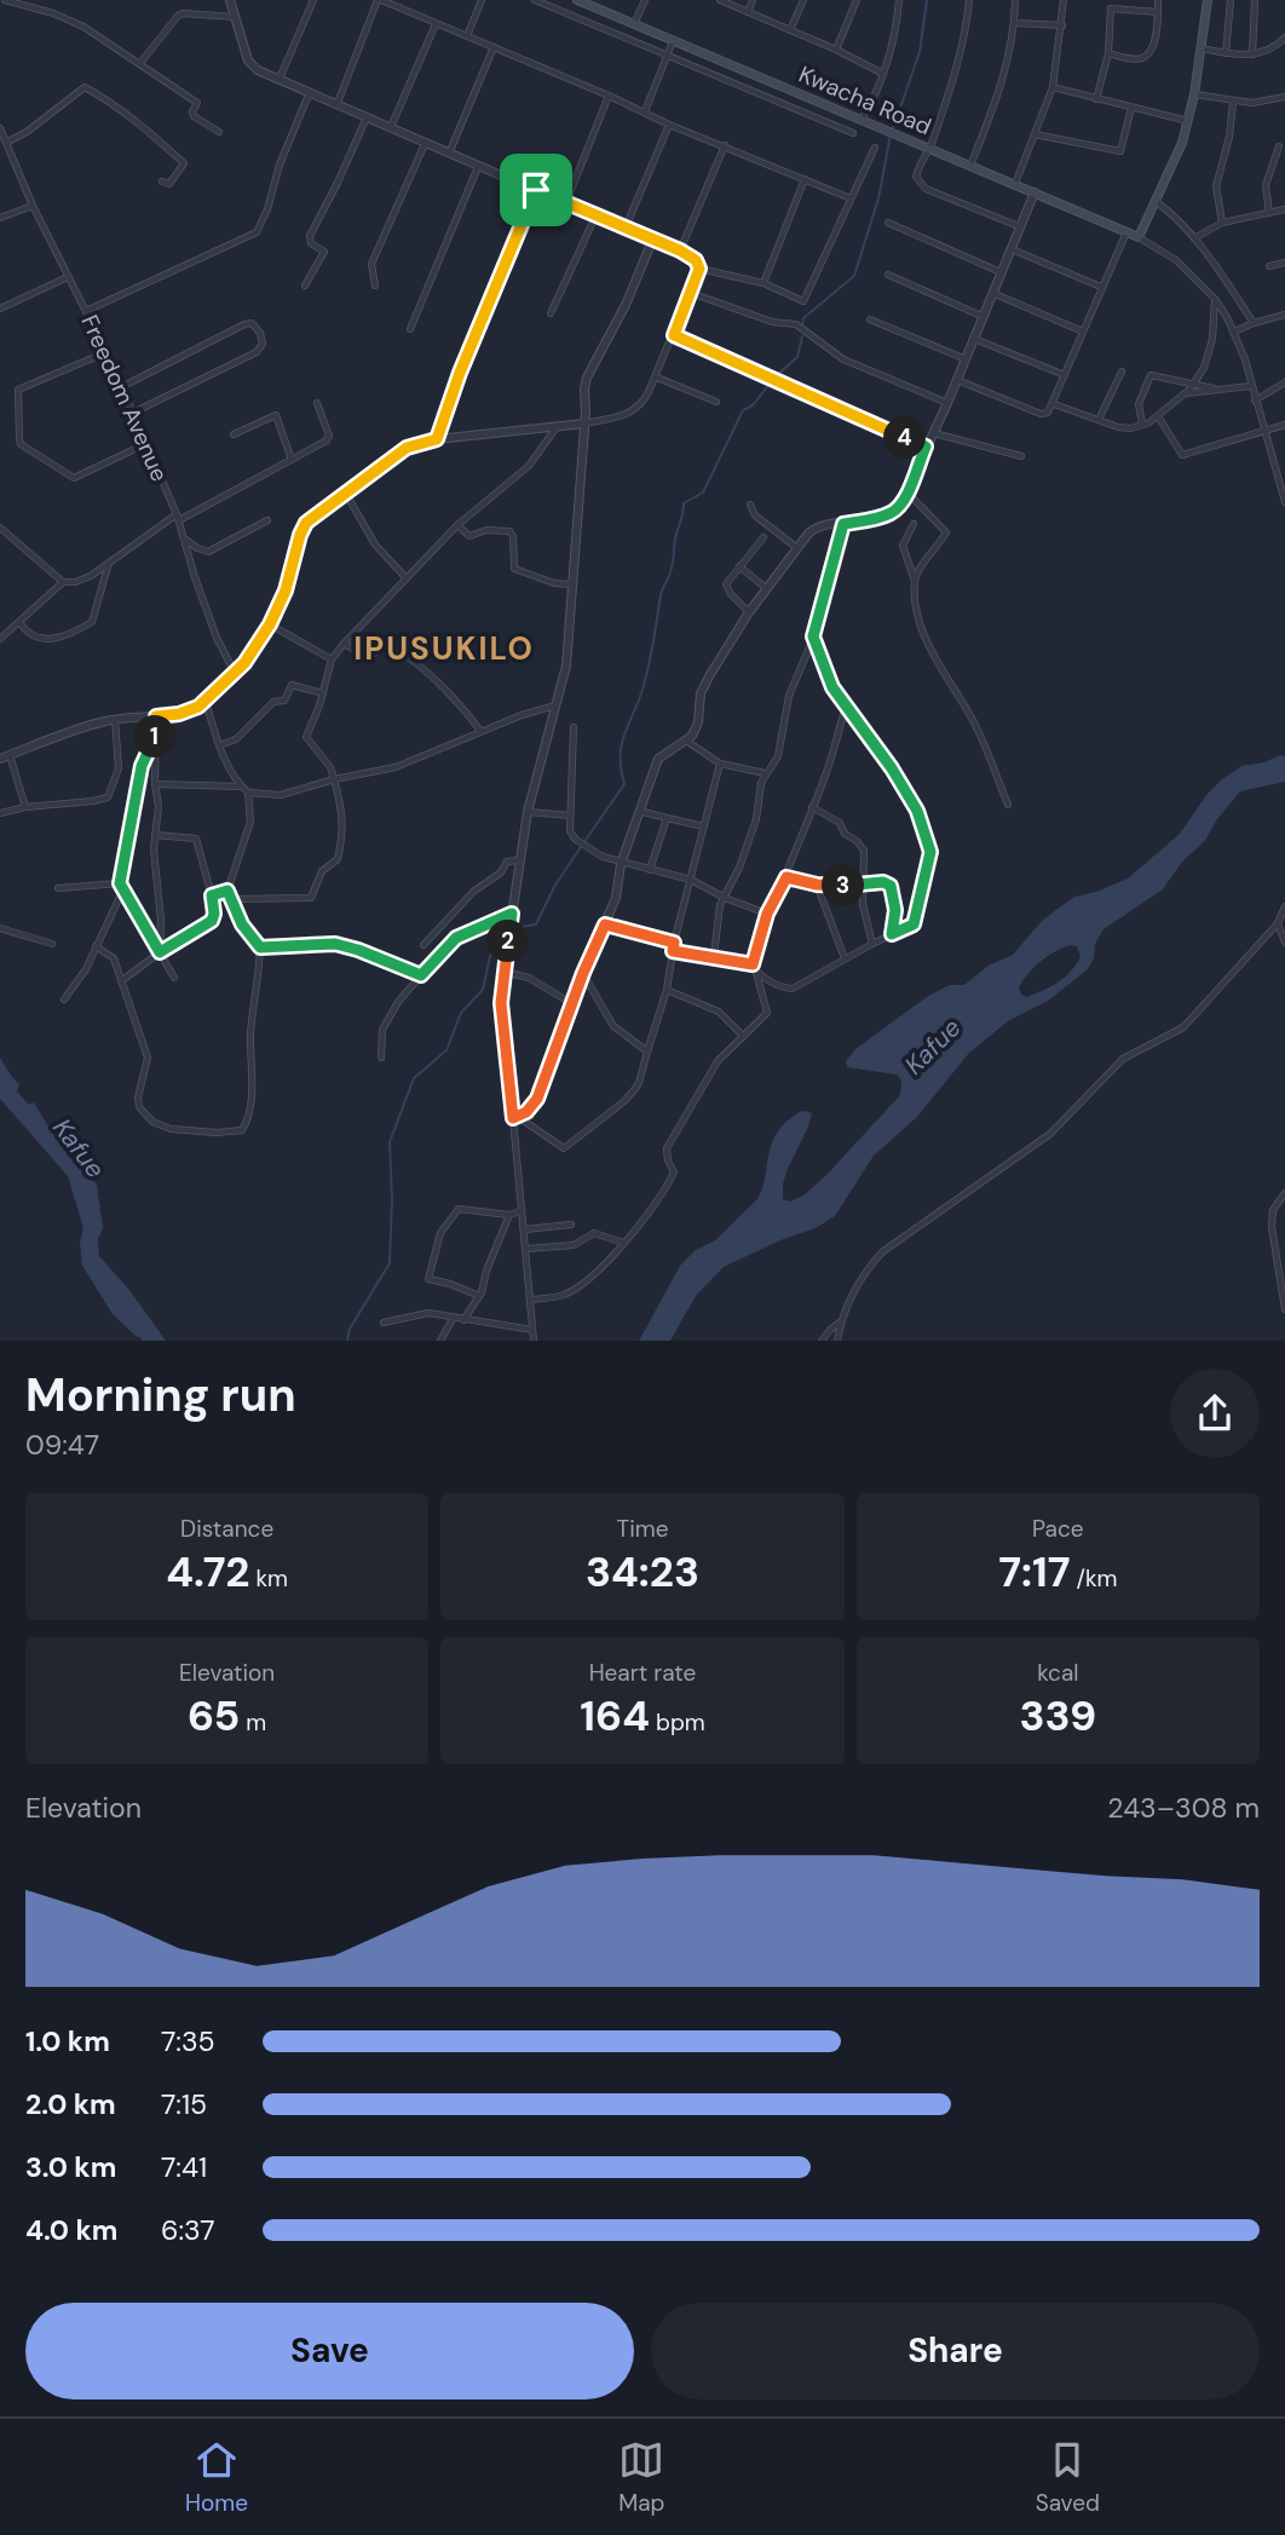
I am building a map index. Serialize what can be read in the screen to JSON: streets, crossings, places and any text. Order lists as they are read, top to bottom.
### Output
{
  "streets": {
    "main road": ["Kwacha Road"],
    "street": ["Freedom Avenue"]
  },
  "districts": ["IPUSUKILO"],
  "water": ["Kafue"],
  "page": {
    "pins": [
      "4",
      "1",
      "3",
      "2"
    ],
    "heading": ["Morning run", "09:47"],
    "stats": [
      ["Distance", "4.72 km"],
      ["Time", "34:23"],
      ["Pace", "7:17 /km"],
      ["Elevation", "65 m"],
      ["Heart rate", "164 bpm"],
      ["kcal", "339"]
    ],
    "chart": ["Elevation", "243–308 m"],
    "list": [
      {
        "name": "1.0 km",
        "note": "7:35"
      },
      {
        "name": "2.0 km",
        "note": "7:15"
      },
      {
        "name": "3.0 km",
        "note": "7:41"
      },
      {
        "name": "4.0 km",
        "note": "6:37"
      }
    ],
    "buttons": ["Save", "Share"],
    "tabs": ["Home", "Map", "Saved"]
  }
}
